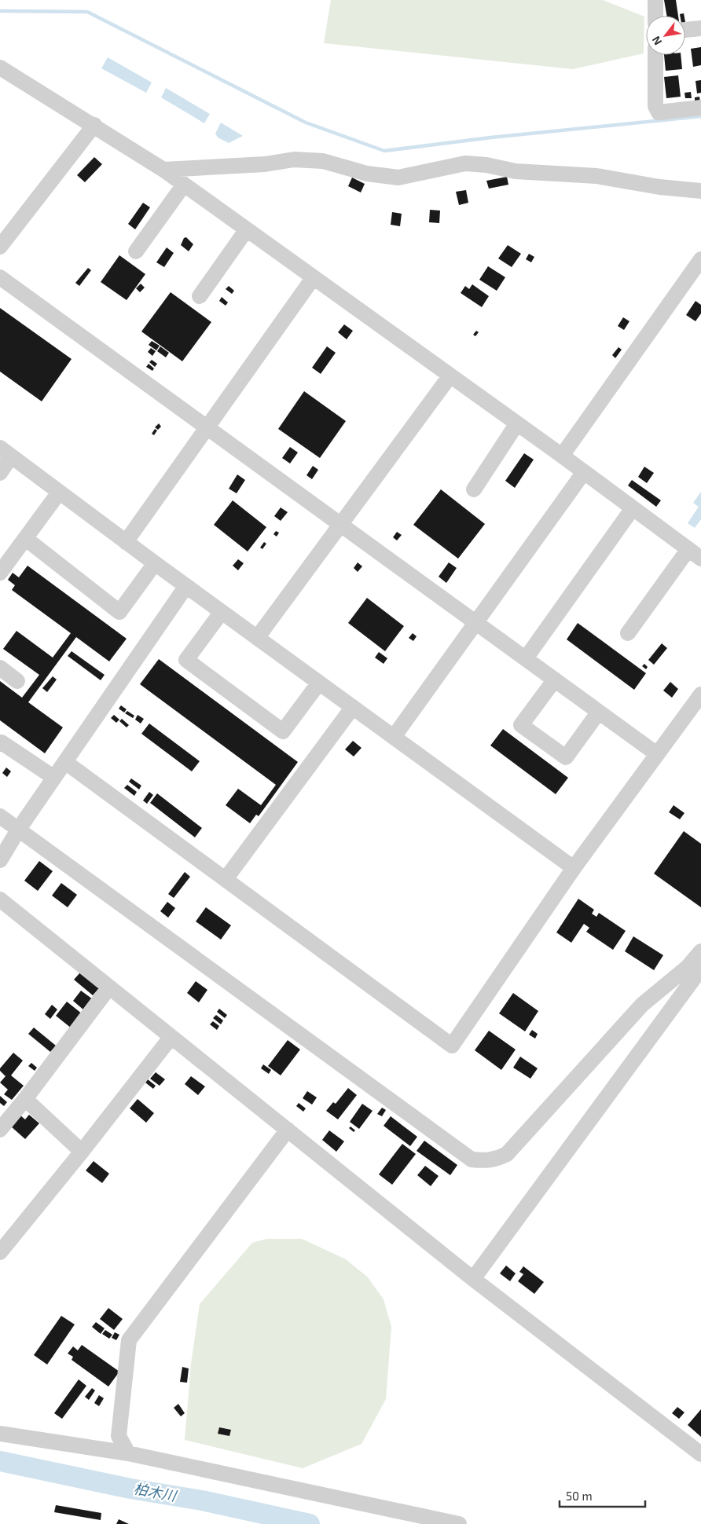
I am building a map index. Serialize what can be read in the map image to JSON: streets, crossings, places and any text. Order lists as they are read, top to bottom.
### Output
{
  "water": ["柏木川"],
  "scale_bar": "50 m",
  "north": "bottom left"
}
